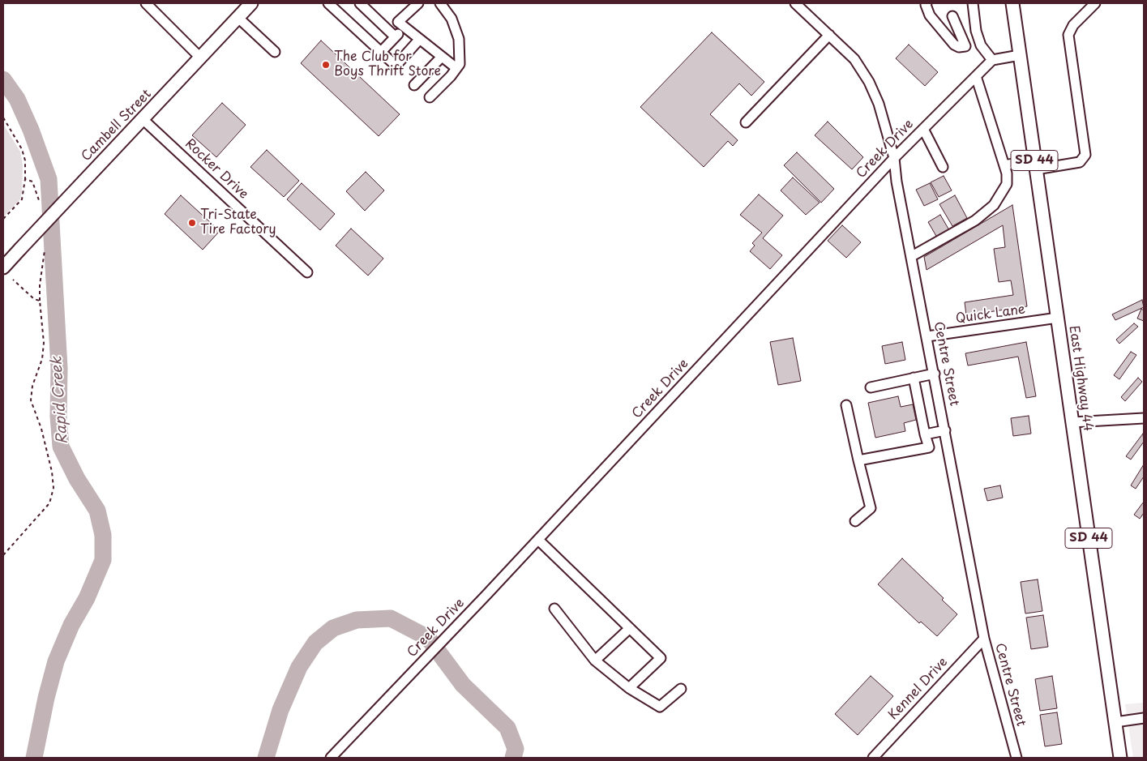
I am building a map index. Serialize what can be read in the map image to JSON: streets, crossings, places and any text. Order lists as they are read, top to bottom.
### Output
{
  "streets": {
    "main road": ["Cambell Street", "SD 44", "East Highway 44"],
    "street": [
      "Creek Drive",
      "Rocker Drive",
      "Quick Lane",
      "Centre Street",
      "Kennel Drive"
    ]
  },
  "crossings": [
    ["Cambell Street", "Rocker Drive"],
    ["Creek Drive", "Centre Street"],
    ["Quick Lane", "Centre Street"],
    ["Quick Lane", "East Highway 44"],
    ["Centre Street", "Kennel Drive"]
  ],
  "water": ["Rapid Creek"],
  "places": ["The Club for Boys Thrift Store", "Tri-State Tire Factory"]
}
